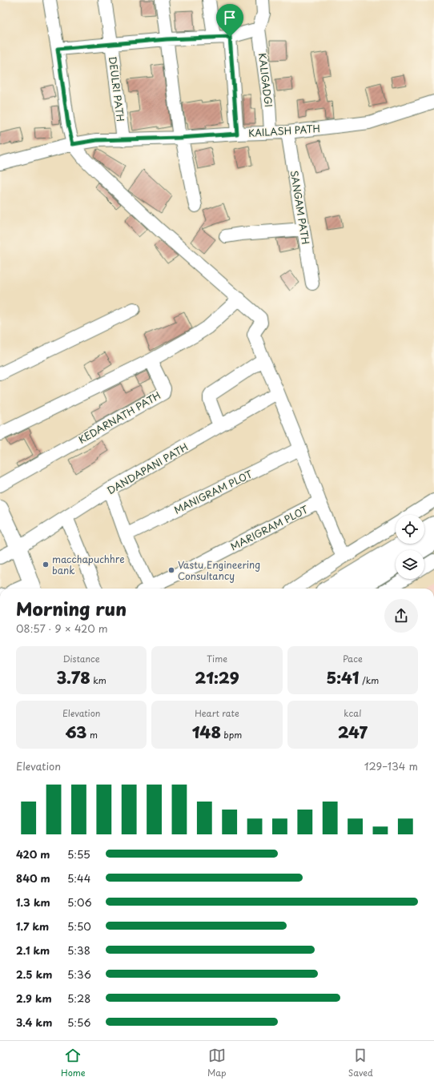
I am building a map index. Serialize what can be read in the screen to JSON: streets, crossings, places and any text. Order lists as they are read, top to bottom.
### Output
{
  "streets": {
    "street": [
      "KALIGADGI",
      "DEULRI PATH",
      "KAILASH PATH",
      "SANGAM PATH",
      "KEDARNATH PATH",
      "DANDAPANI PATH",
      "MANIGRAM PLOT",
      "MARIGRAM PLOT"
    ]
  },
  "crossings": [
    ["KALIGADGI", "KAILASH PATH"],
    ["DEULRI PATH", "KAILASH PATH"],
    ["KAILASH PATH", "SANGAM PATH"]
  ],
  "places": ["macchapuchhre bank", "Vastu Engineering Consultancy"],
  "page": {
    "heading": ["Morning run", "08:57 · 9 × 420 m"],
    "stats": [
      ["Distance", "3.78 km"],
      ["Time", "21:29"],
      ["Pace", "5:41 /km"],
      ["Elevation", "63 m"],
      ["Heart rate", "148 bpm"],
      ["kcal", "247"]
    ],
    "chart": ["Elevation", "129–134 m"],
    "list": [
      {
        "name": "420 m",
        "note": "5:55"
      },
      {
        "name": "840 m",
        "note": "5:44"
      },
      {
        "name": "1.3 km",
        "note": "5:06"
      },
      {
        "name": "1.7 km",
        "note": "5:50"
      },
      {
        "name": "2.1 km",
        "note": "5:38"
      },
      {
        "name": "2.5 km",
        "note": "5:36"
      },
      {
        "name": "2.9 km",
        "note": "5:28"
      },
      {
        "name": "3.4 km",
        "note": "5:56"
      }
    ],
    "tabs": ["Home", "Map", "Saved"]
  }
}
